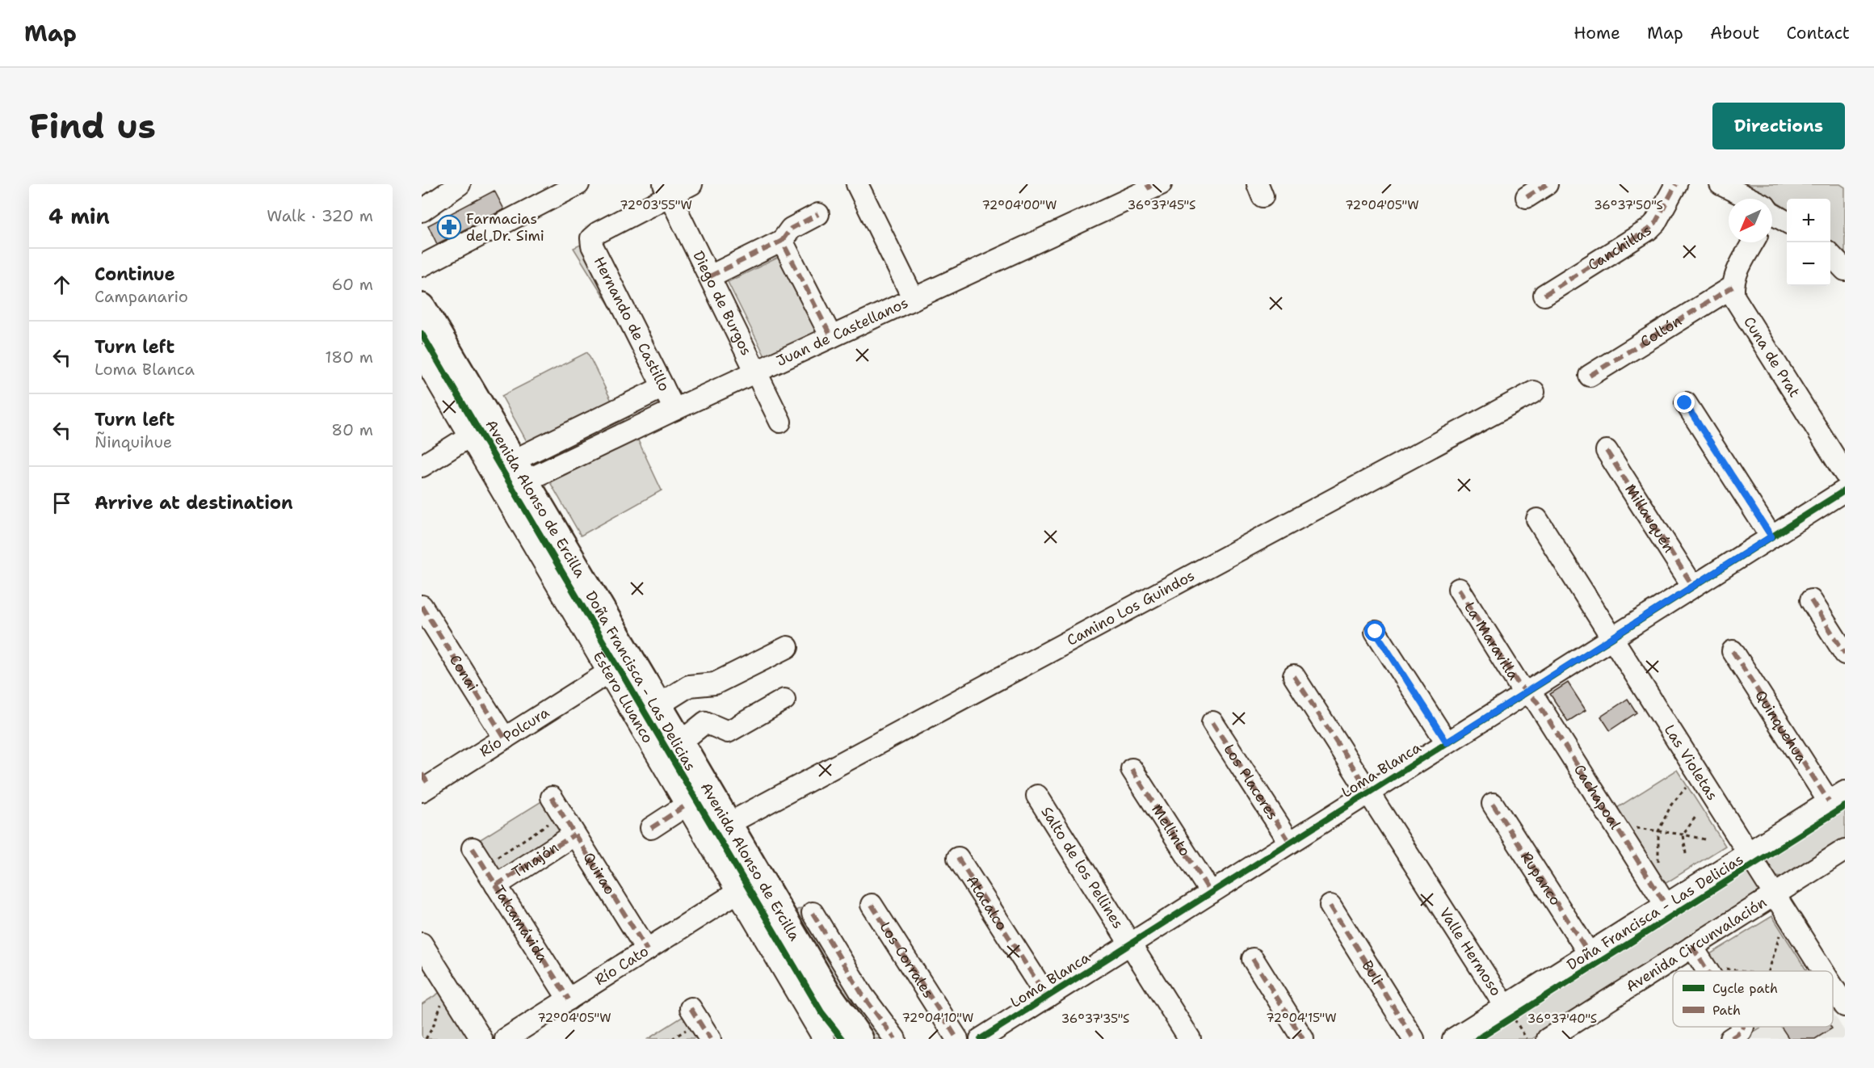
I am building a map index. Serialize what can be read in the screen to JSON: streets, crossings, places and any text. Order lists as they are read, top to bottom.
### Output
{
  "streets": {
    "main road": ["Avenida Alonso de Ercilla"],
    "street": [
      "Canchillas",
      "Diego de Burgos",
      "Hernando de Castillo",
      "Coltón",
      "Juan de Castellanos",
      "Cuna de Prat",
      "Millauquén",
      "Camino Los Guindos",
      "La Maravilla",
      "Conai",
      "Estero Lluanco",
      "Quinquehua",
      "Río Polcura",
      "Las Violetas",
      "Loma Blanca",
      "Los Placeres",
      "Cachapoal",
      "Mellinto",
      "Tinajón",
      "Salto de los Pellines",
      "Quirao",
      "Rupanco",
      "Atacalco",
      "Talcamávida",
      "Avenida Circunvalación",
      "Valle Hermoso",
      "Los Corrales",
      "Río Cato",
      "Buli"
    ],
    "cycle path": ["Doña Francisca - Las Delicias"]
  },
  "crossings": [
    ["Diego de Burgos", "Hernando de Castillo"],
    ["Diego de Burgos", "Juan de Castellanos"],
    ["Hernando de Castillo", "Juan de Castellanos"],
    ["Coltón", "Cuna de Prat"],
    ["Juan de Castellanos", "Avenida Alonso de Ercilla"],
    ["Avenida Alonso de Ercilla", "Camino Los Guindos"],
    ["Millauquén", "Loma Blanca"],
    ["La Maravilla", "Loma Blanca"],
    ["La Maravilla", "Cachapoal"],
    ["Conai", "Río Polcura"],
    ["Estero Lluanco", "Río Polcura"],
    ["Estero Lluanco", "Río Cato"],
    ["Las Violetas", "Loma Blanca"],
    ["Las Violetas", "Avenida Circunvalación"],
    ["Loma Blanca", "Los Placeres"],
    ["Loma Blanca", "Cachapoal"],
    ["Loma Blanca", "Mellinto"],
    ["Loma Blanca", "Salto de los Pellines"],
    ["Loma Blanca", "Atacalco"],
    ["Loma Blanca", "Valle Hermoso"],
    ["Tinajón", "Quirao"],
    ["Tinajón", "Talcamávida"],
    ["Quirao", "Río Cato"],
    ["Talcamávida", "Río Cato"]
  ],
  "places": {
    "pharmacy": ["Farmacias del Dr. Simi"]
  },
  "legend": ["Cycle path", "Path"],
  "north": "bottom left",
  "page": {
    "header": "Map",
    "nav": [
      "Home",
      "Map",
      "About",
      "Contact"
    ],
    "buttons": "Directions",
    "title": "Find us",
    "heading": ["4 min", "Walk · 320 m"],
    "map_buttons": ["+", "−"],
    "list": [
      ["Continue", "Campanario", "60 m"],
      ["Turn left", "Loma Blanca", "180 m"],
      ["Turn left", "Ñinquihue", "80 m"],
      "Arrive at destination"
    ]
  },
  "coordinates": [
    "36°37'45\"S",
    "36°37'50\"S",
    "72°03'55\"W",
    "72°04'00\"W",
    "72°04'05\"W",
    "72°04'10\"W",
    "72°04'15\"W",
    "36°37'35\"S",
    "36°37'40\"S"
  ]
}
